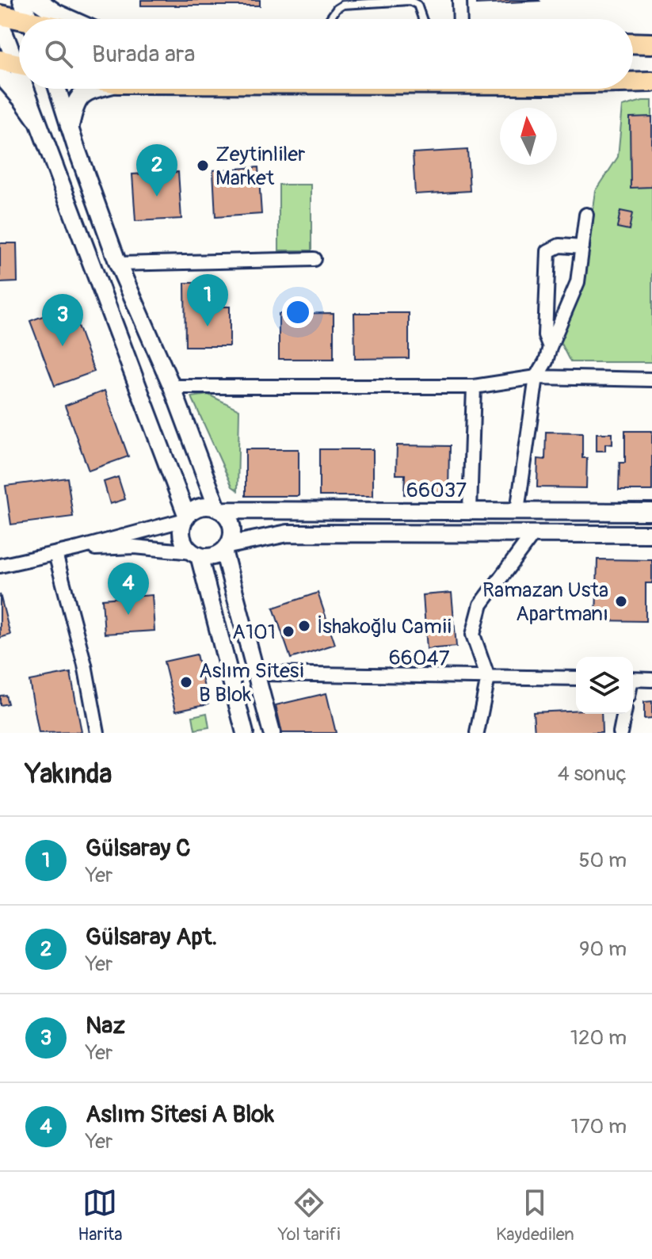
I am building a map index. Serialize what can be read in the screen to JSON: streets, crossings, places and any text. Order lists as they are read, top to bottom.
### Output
{
  "streets": {
    "street": ["66037", "66047"]
  },
  "places": [
    "Zeytinliler Market",
    "Ramazan Usta Apartmanı",
    "İshakoğlu Camii",
    "A101",
    "Aslım Sitesi B Blok"
  ],
  "north": "top",
  "page": {
    "search": "Burada ara",
    "pins": [
      "2",
      "1",
      "3",
      "4"
    ],
    "heading": ["Yakında", "4 sonuç"],
    "list": [
      {
        "mark": "1",
        "name": "Gülsaray C",
        "note": "Yer",
        "value": "50 m"
      },
      {
        "mark": "2",
        "name": "Gülsaray Apt.",
        "note": "Yer",
        "value": "90 m"
      },
      {
        "mark": "3",
        "name": "Naz",
        "note": "Yer",
        "value": "120 m"
      },
      {
        "mark": "4",
        "name": "Aslım Sitesi A Blok",
        "note": "Yer",
        "value": "170 m"
      }
    ],
    "nav": ["Harita", "Yol tarifi", "Kaydedilen"]
  }
}
